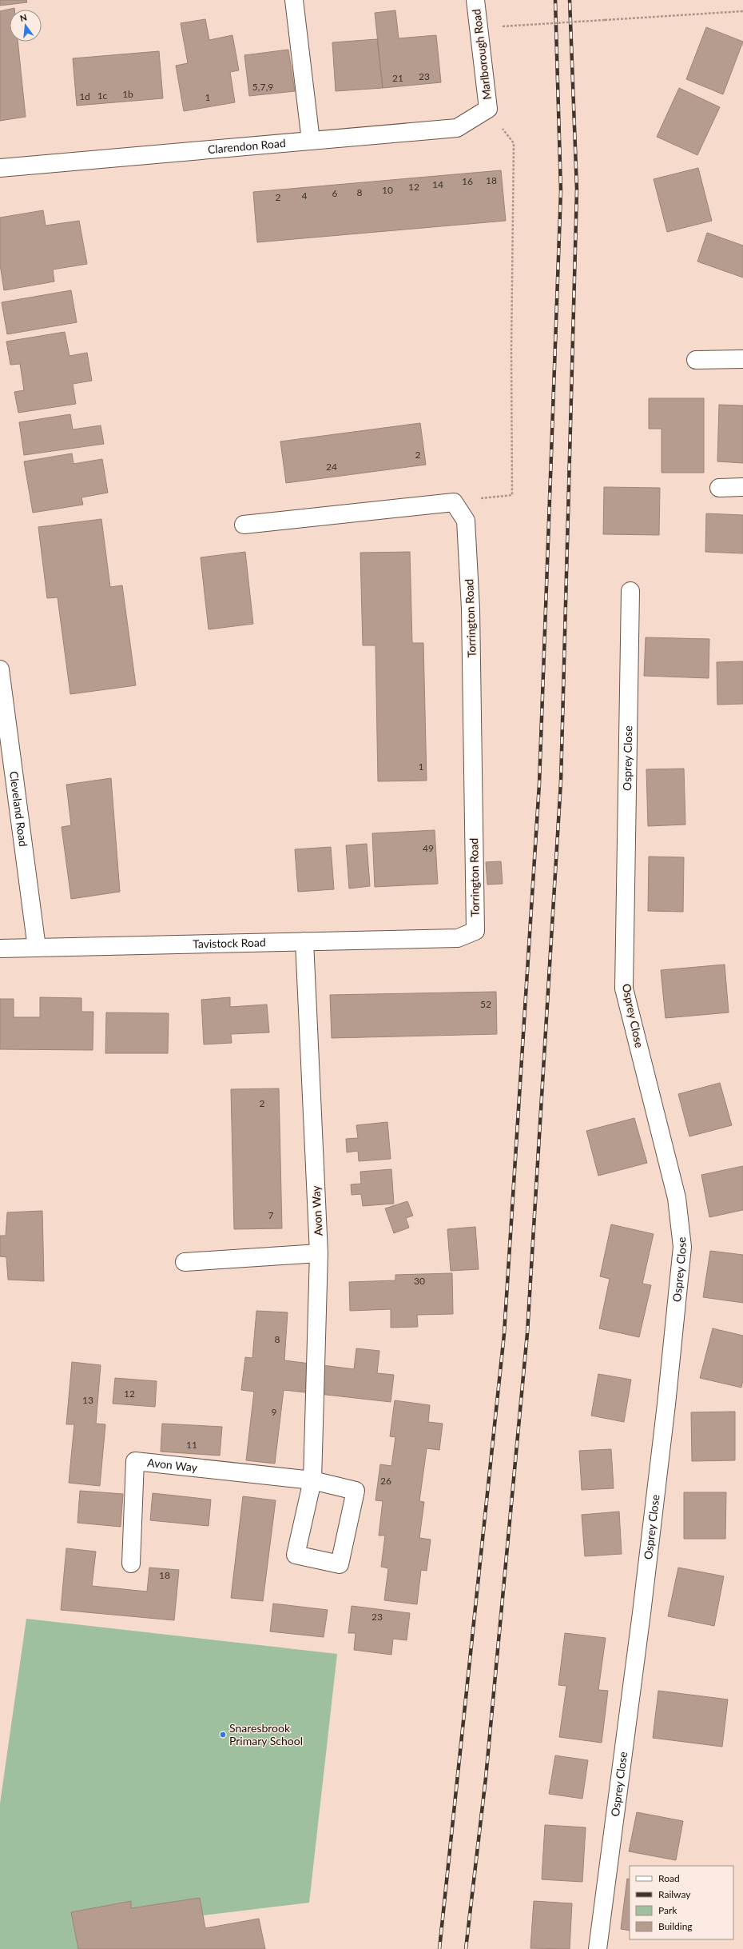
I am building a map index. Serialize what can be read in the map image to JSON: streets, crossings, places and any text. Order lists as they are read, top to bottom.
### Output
{
  "streets": {
    "street": [
      "Marlborough Road",
      "Clarendon Road",
      "Torrington Road",
      "Osprey Close",
      "Cleveland Road",
      "Tavistock Road",
      "Avon Way"
    ]
  },
  "crossings": [
    ["Marlborough Road", "Clarendon Road"],
    ["Torrington Road", "Tavistock Road"],
    ["Cleveland Road", "Tavistock Road"],
    ["Tavistock Road", "Avon Way"]
  ],
  "places": ["Snaresbrook Primary School"],
  "house_numbers": [
    "23",
    "21",
    "5,7,9",
    "1b",
    "1c",
    "1d",
    "1",
    "18",
    "16",
    "14",
    "12",
    "10",
    "8",
    "6",
    "4",
    "2",
    "2",
    "24",
    "1",
    "49",
    "52",
    "2",
    "7",
    "30",
    "8",
    "12",
    "13",
    "9",
    "11",
    "26",
    "18",
    "23"
  ],
  "legend": [
    "Road",
    "Railway",
    "Park",
    "Building"
  ],
  "north": "top"
}
